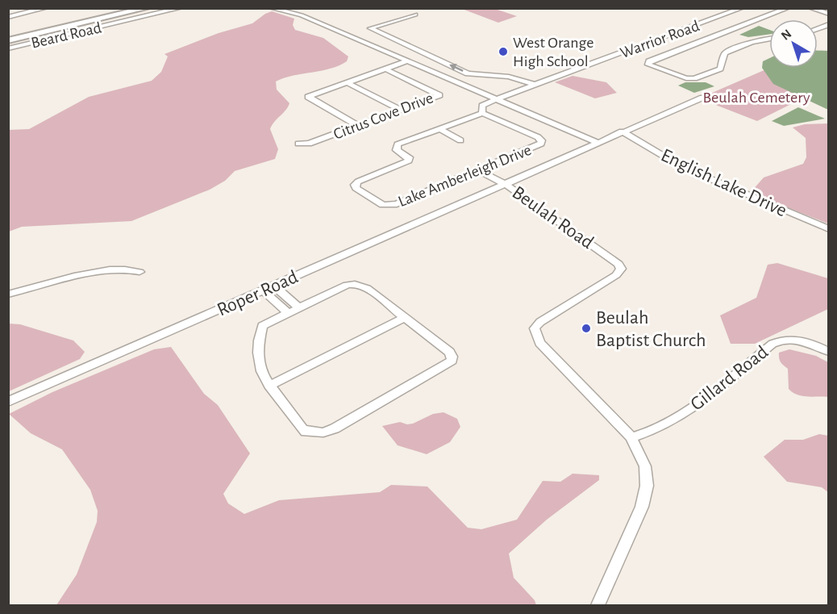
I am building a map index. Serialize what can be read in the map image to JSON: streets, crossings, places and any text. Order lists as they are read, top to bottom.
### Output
{
  "streets": {
    "street": [
      "Beard Road",
      "Warrior Road",
      "Citrus Cove Drive",
      "Lake Amberleigh Drive",
      "English Lake Drive",
      "Beulah Road",
      "Roper Road",
      "Gillard Road"
    ]
  },
  "crossings": [
    ["Warrior Road", "Lake Amberleigh Drive"],
    ["English Lake Drive", "Beulah Road"],
    ["Beulah Road", "Roper Road"],
    ["Beulah Road", "Gillard Road"]
  ],
  "parks": ["Beulah Cemetery"],
  "places": ["West Orange High School", "Beulah Baptist Church"],
  "north": "top left"
}
